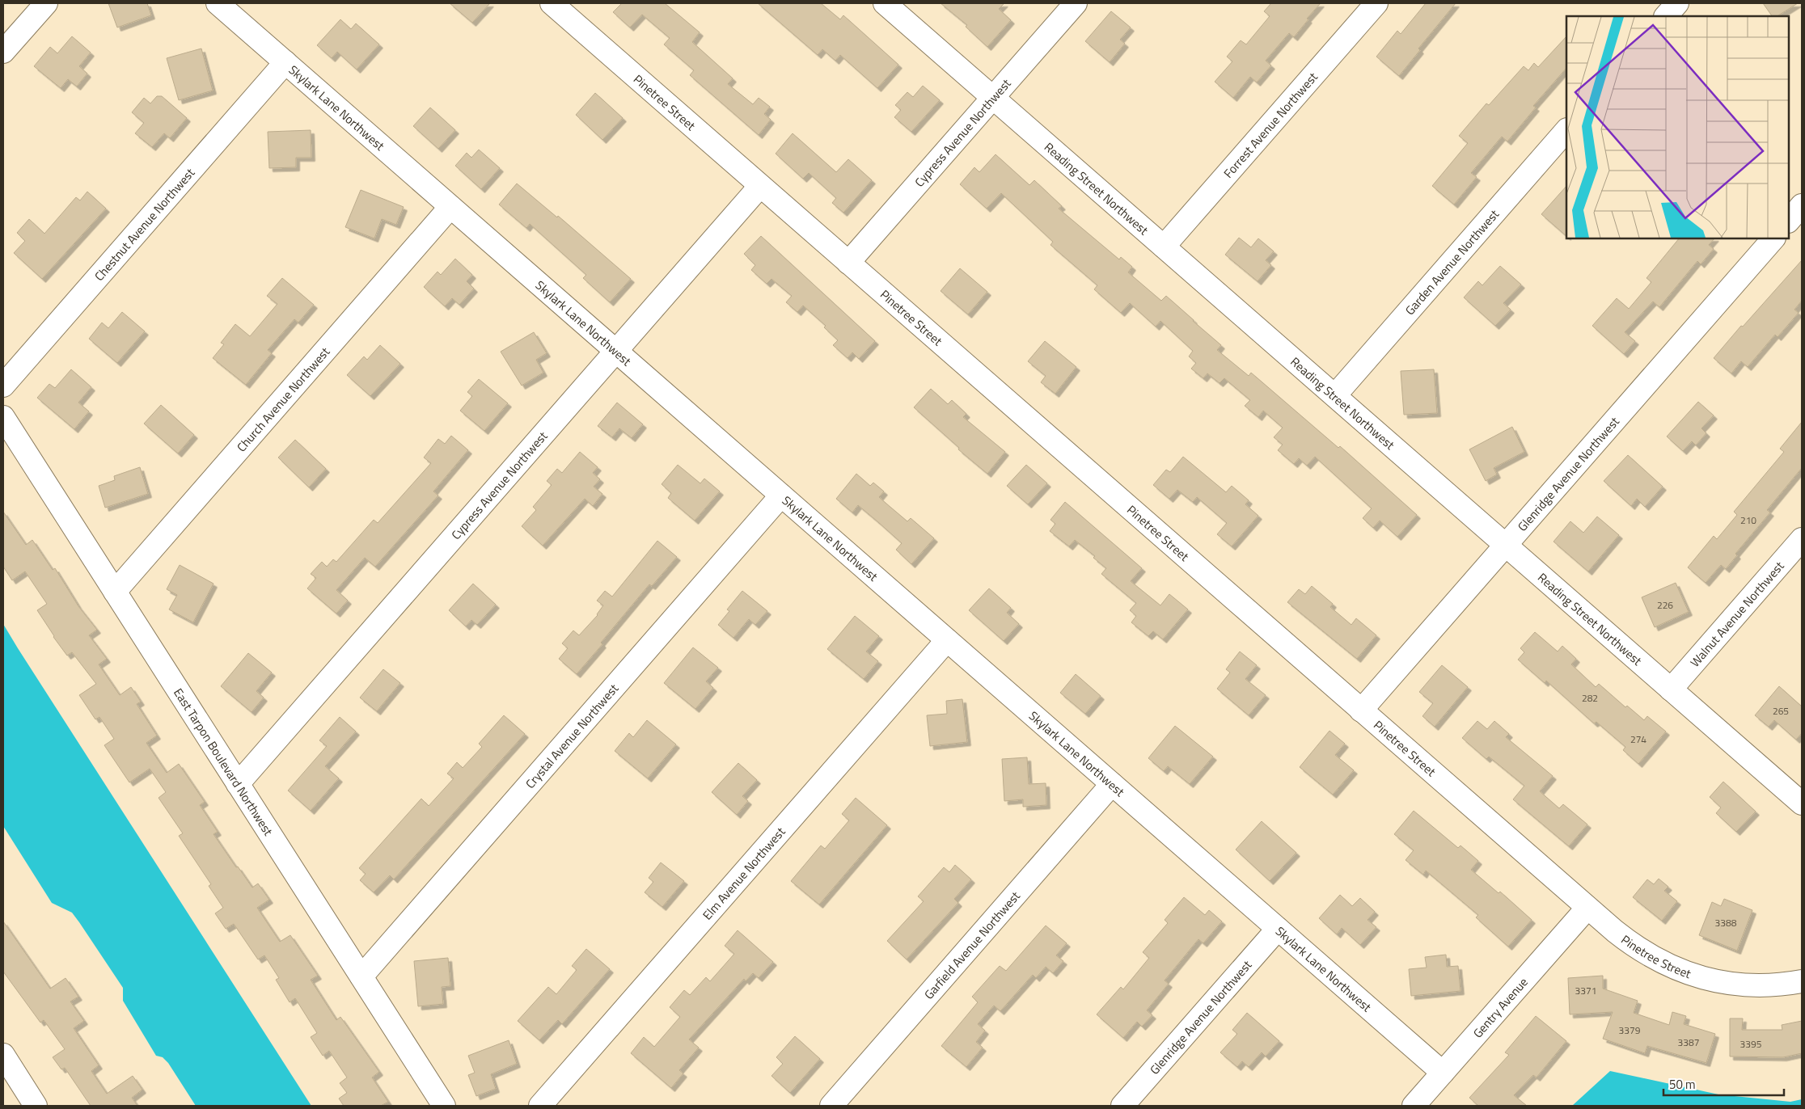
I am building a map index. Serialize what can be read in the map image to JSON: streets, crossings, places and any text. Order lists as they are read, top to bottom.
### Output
{
  "streets": {
    "street": [
      "Pinetree Street",
      "Skylark Lane Northwest",
      "Forrest Avenue Northwest",
      "Cypress Avenue Northwest",
      "Reading Street Northwest",
      "Chestnut Avenue Northwest",
      "Garden Avenue Northwest",
      "Church Avenue Northwest",
      "Glenridge Avenue Northwest",
      "Walnut Avenue Northwest",
      "Crystal Avenue Northwest",
      "East Tarpon Boulevard Northwest",
      "Elm Avenue Northwest",
      "Garfield Avenue Northwest",
      "Gentry Avenue"
    ]
  },
  "crossings": [
    ["Pinetree Street", "Cypress Avenue Northwest"],
    ["Pinetree Street", "Glenridge Avenue Northwest"],
    ["Pinetree Street", "Gentry Avenue"],
    ["Skylark Lane Northwest", "Cypress Avenue Northwest"],
    ["Skylark Lane Northwest", "Chestnut Avenue Northwest"],
    ["Skylark Lane Northwest", "Church Avenue Northwest"],
    ["Skylark Lane Northwest", "Glenridge Avenue Northwest"],
    ["Skylark Lane Northwest", "Crystal Avenue Northwest"],
    ["Skylark Lane Northwest", "Elm Avenue Northwest"],
    ["Skylark Lane Northwest", "Garfield Avenue Northwest"],
    ["Skylark Lane Northwest", "Gentry Avenue"],
    ["Forrest Avenue Northwest", "Reading Street Northwest"],
    ["Cypress Avenue Northwest", "Reading Street Northwest"],
    ["Cypress Avenue Northwest", "East Tarpon Boulevard Northwest"],
    ["Reading Street Northwest", "Garden Avenue Northwest"],
    ["Reading Street Northwest", "Glenridge Avenue Northwest"],
    ["Reading Street Northwest", "Walnut Avenue Northwest"],
    ["Church Avenue Northwest", "East Tarpon Boulevard Northwest"],
    ["Crystal Avenue Northwest", "East Tarpon Boulevard Northwest"]
  ],
  "house_numbers": [
    "210",
    "226",
    "282",
    "265",
    "274",
    "3388",
    "3371",
    "3379",
    "3387",
    "3395"
  ],
  "scale_bar": "50 m"
}
